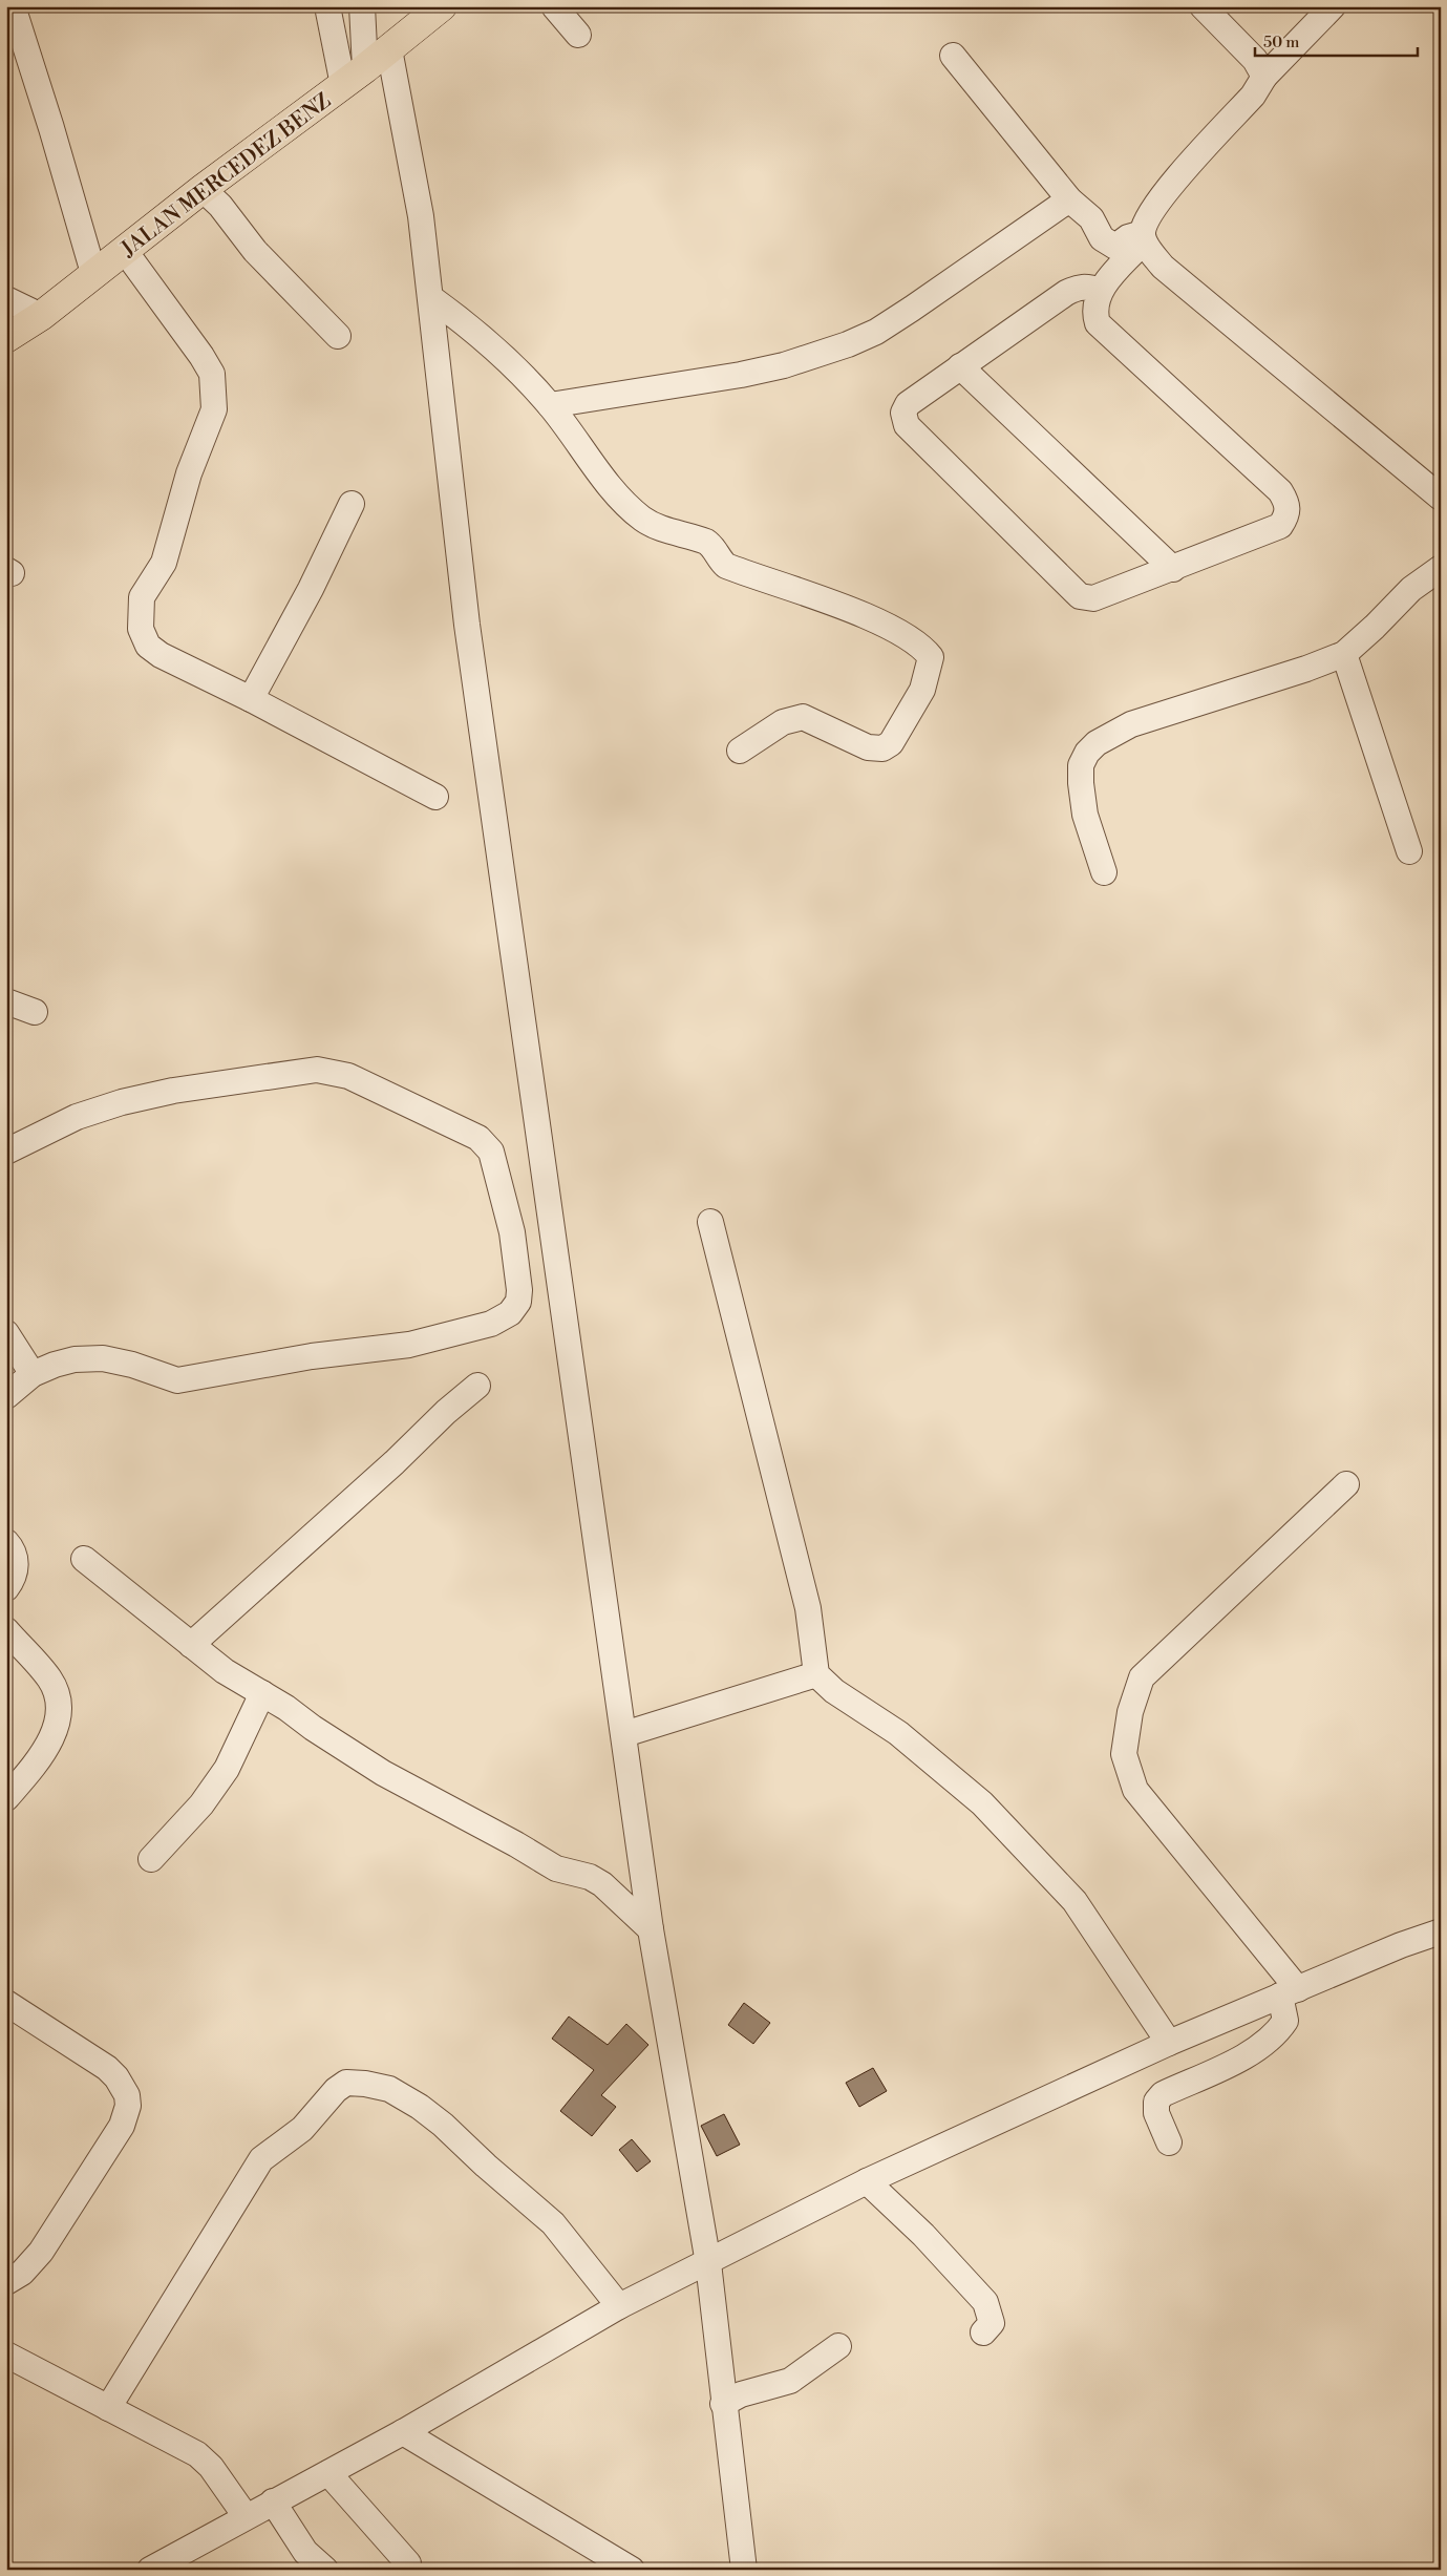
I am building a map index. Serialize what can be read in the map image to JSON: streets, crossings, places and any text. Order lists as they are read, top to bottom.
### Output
{
  "streets": {
    "main road": ["JALAN MERCEDEZ BENZ"]
  },
  "scale_bar": "50 m"
}
